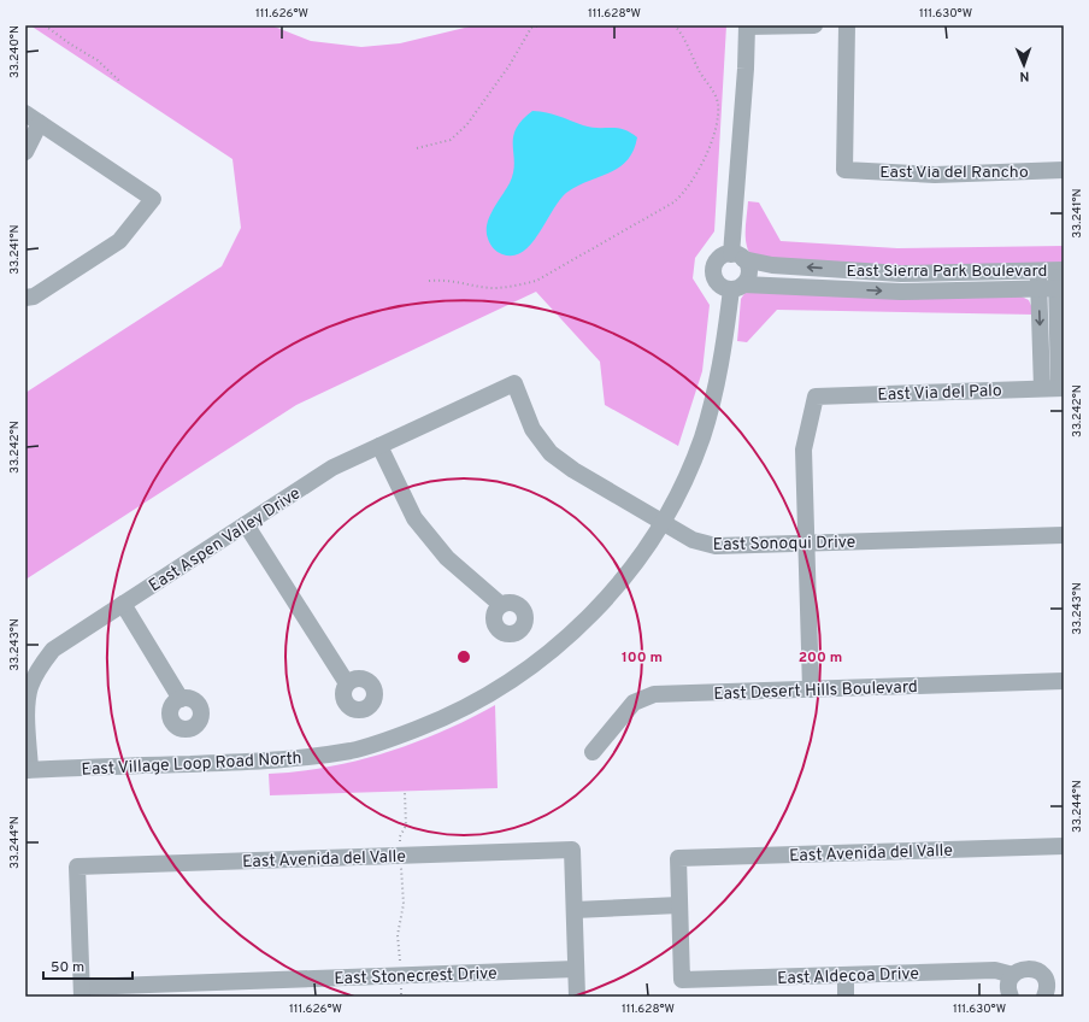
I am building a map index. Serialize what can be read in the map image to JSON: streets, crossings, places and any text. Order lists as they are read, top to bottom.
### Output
{
  "streets": {
    "street": [
      "East Via del Rancho",
      "East Sierra Park Boulevard",
      "East Via del Palo",
      "East Aspen Valley Drive",
      "East Sonoqui Drive",
      "East Desert Hills Boulevard",
      "East Village Loop Road North",
      "East Avenida del Valle",
      "East Stonecrest Drive",
      "East Aldecoa Drive"
    ]
  },
  "crossings": [
    ["East Sierra Park Boulevard", "East Village Loop Road North"],
    ["East Via del Palo", "East Sonoqui Drive"],
    ["East Aspen Valley Drive", "East Sonoqui Drive"],
    ["East Aspen Valley Drive", "East Village Loop Road North"],
    ["East Sonoqui Drive", "East Village Loop Road North"],
    ["East Avenida del Valle", "East Stonecrest Drive"],
    ["East Avenida del Valle", "East Aldecoa Drive"]
  ],
  "scale_bar": "50 m",
  "north": "bottom",
  "coordinates": [
    "111.626°W",
    "111.628°W",
    "111.630°W",
    "33.240°N",
    "33.241°N",
    "33.242°N",
    "33.243°N",
    "33.244°N"
  ],
  "rings": ["100 m", "200 m"]
}
